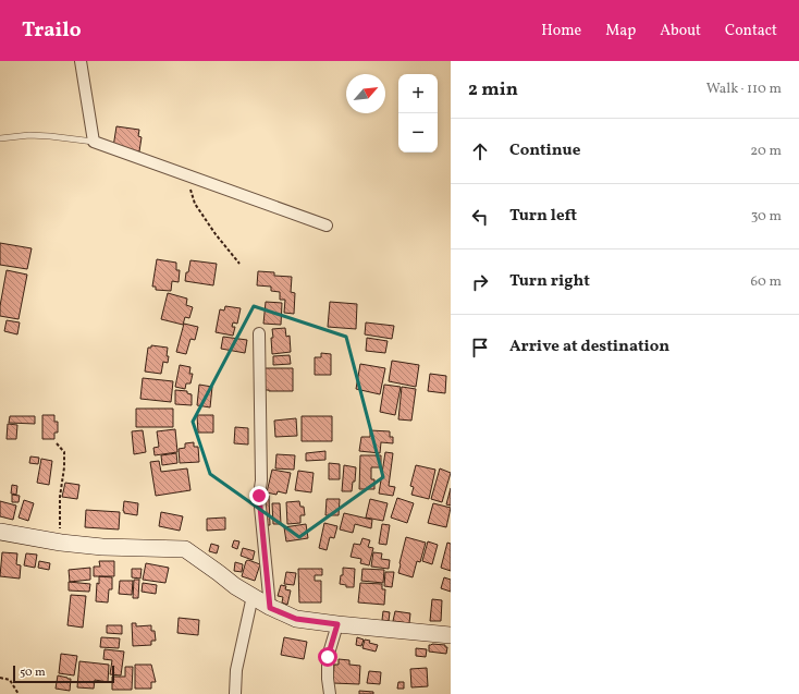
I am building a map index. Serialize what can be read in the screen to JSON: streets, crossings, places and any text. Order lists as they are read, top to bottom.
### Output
{
  "scale_bar": "50 m",
  "north": "top right",
  "page": {
    "header": "Trailo",
    "nav": [
      "Home",
      "Map",
      "About",
      "Contact"
    ],
    "heading": ["2 min", "Walk · 110 m"],
    "map_buttons": ["+", "−"],
    "list": [
      ["Continue", "20 m"],
      ["Turn left", "30 m"],
      ["Turn right", "60 m"],
      "Arrive at destination"
    ],
    "scale": "50 m"
  }
}
